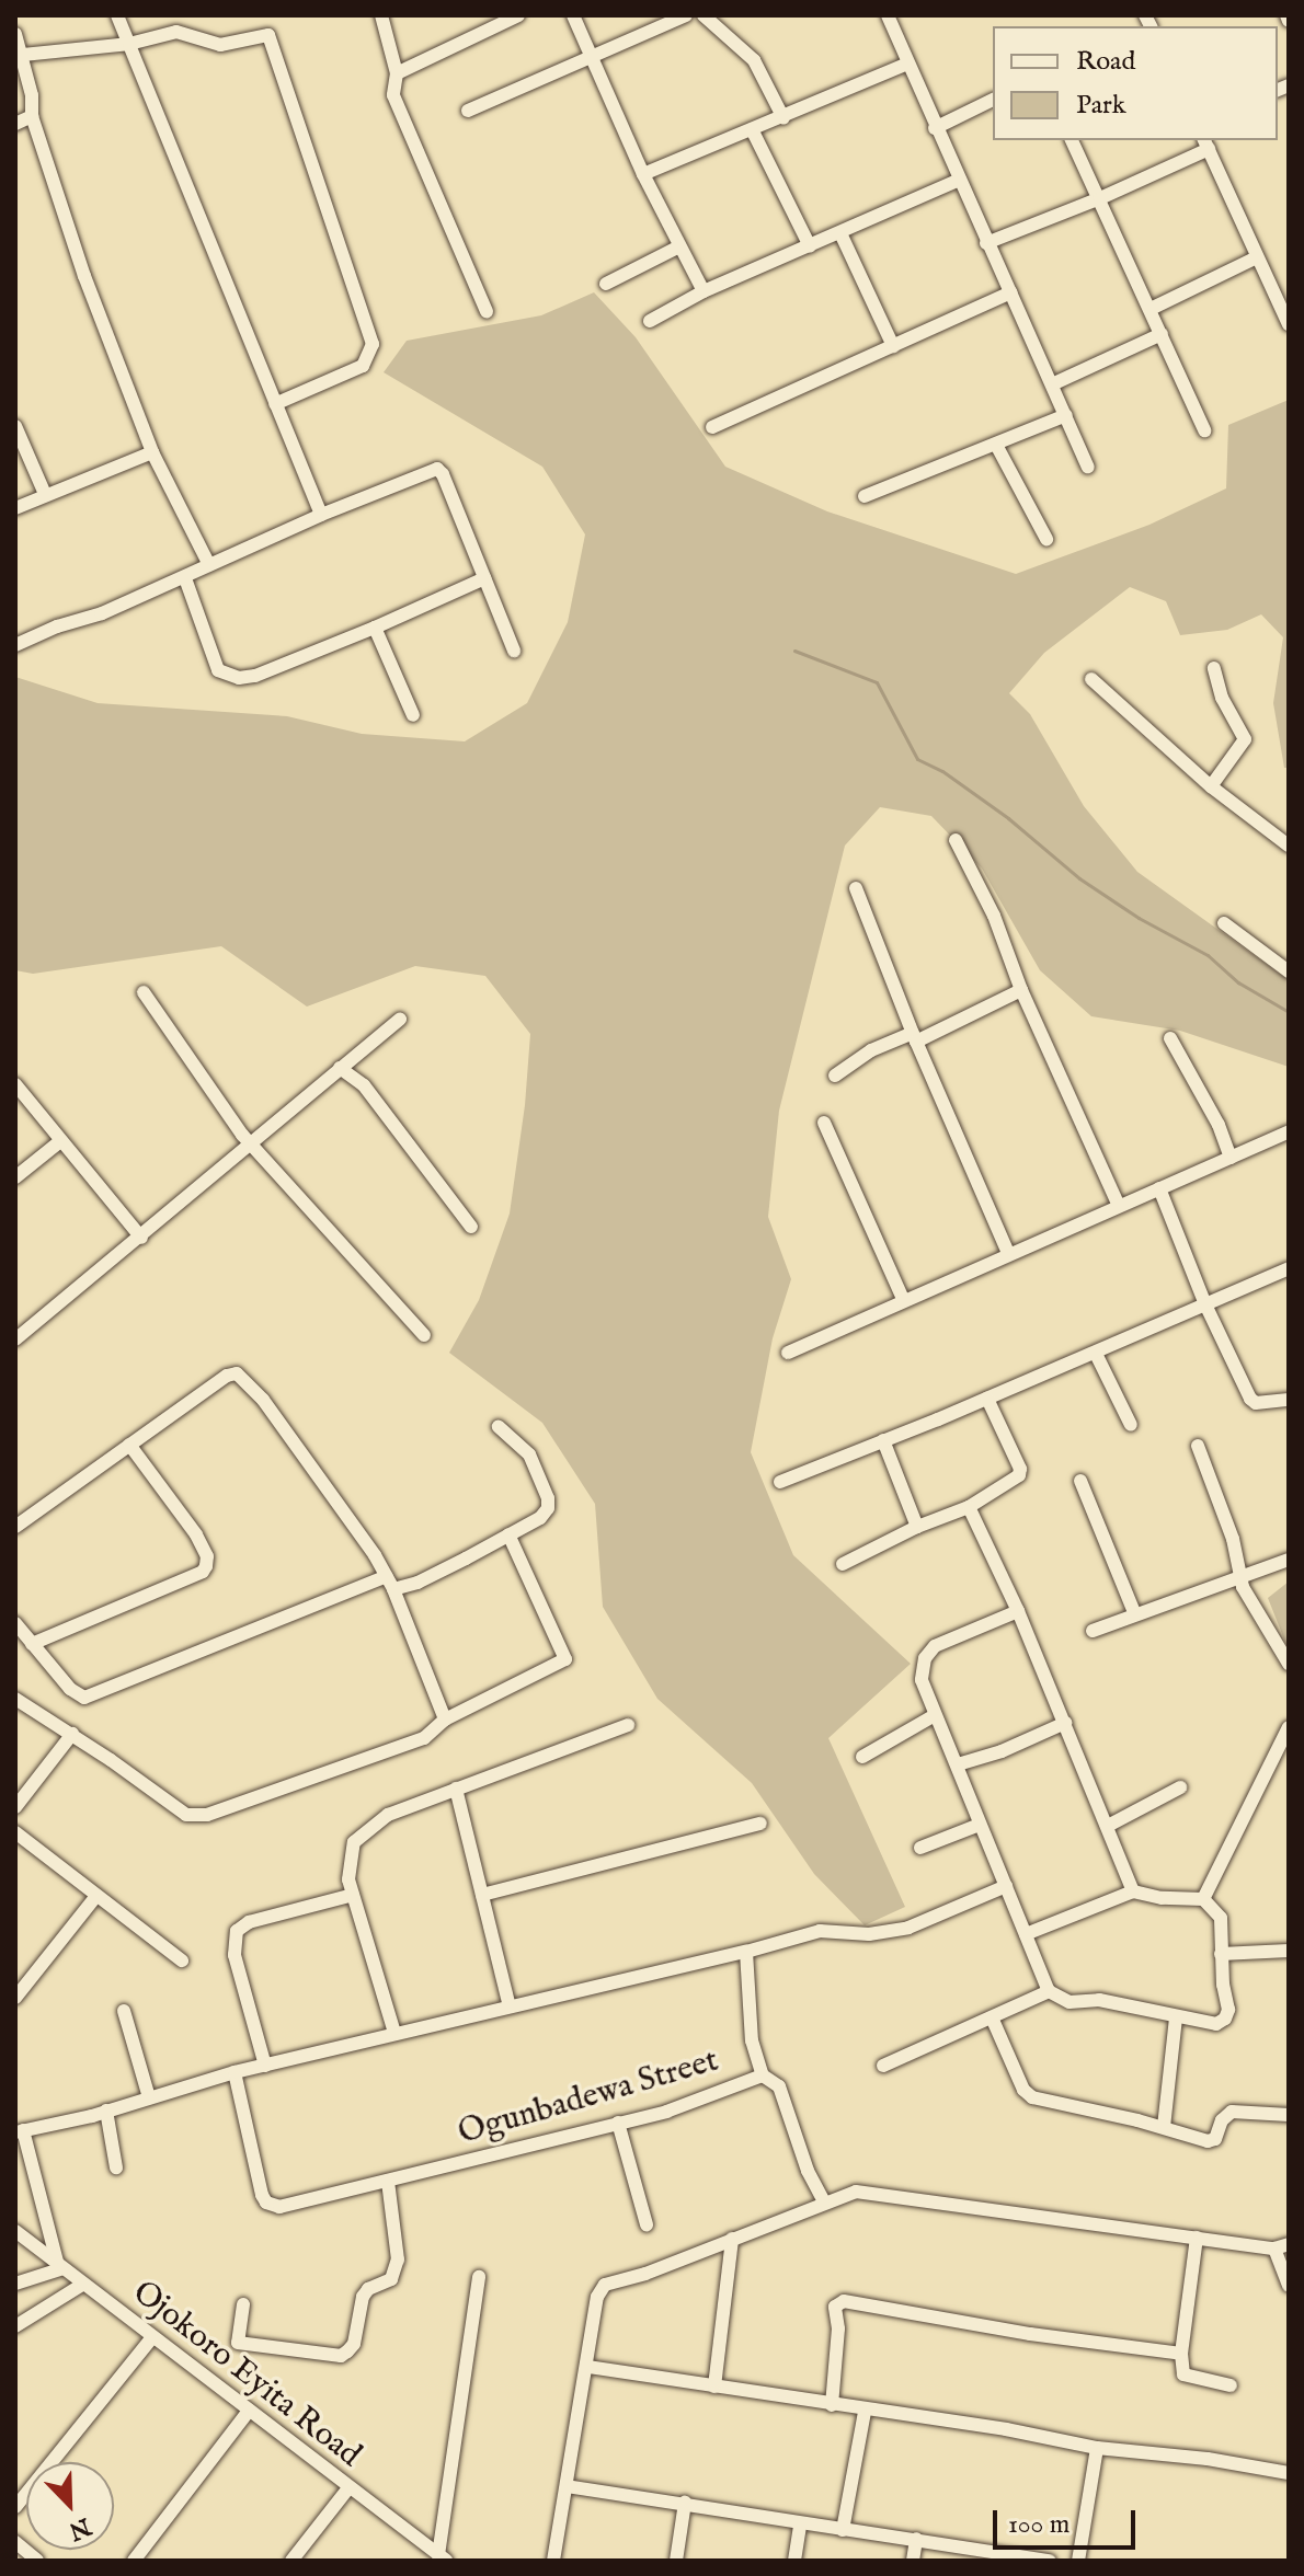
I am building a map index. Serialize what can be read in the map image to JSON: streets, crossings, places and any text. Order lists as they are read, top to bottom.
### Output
{
  "streets": {
    "street": ["Ogunbadewa Street", "Ojokoro Eyita Road"]
  },
  "legend": ["Road", "Park"],
  "scale_bar": "100 m",
  "north": "bottom right"
}
